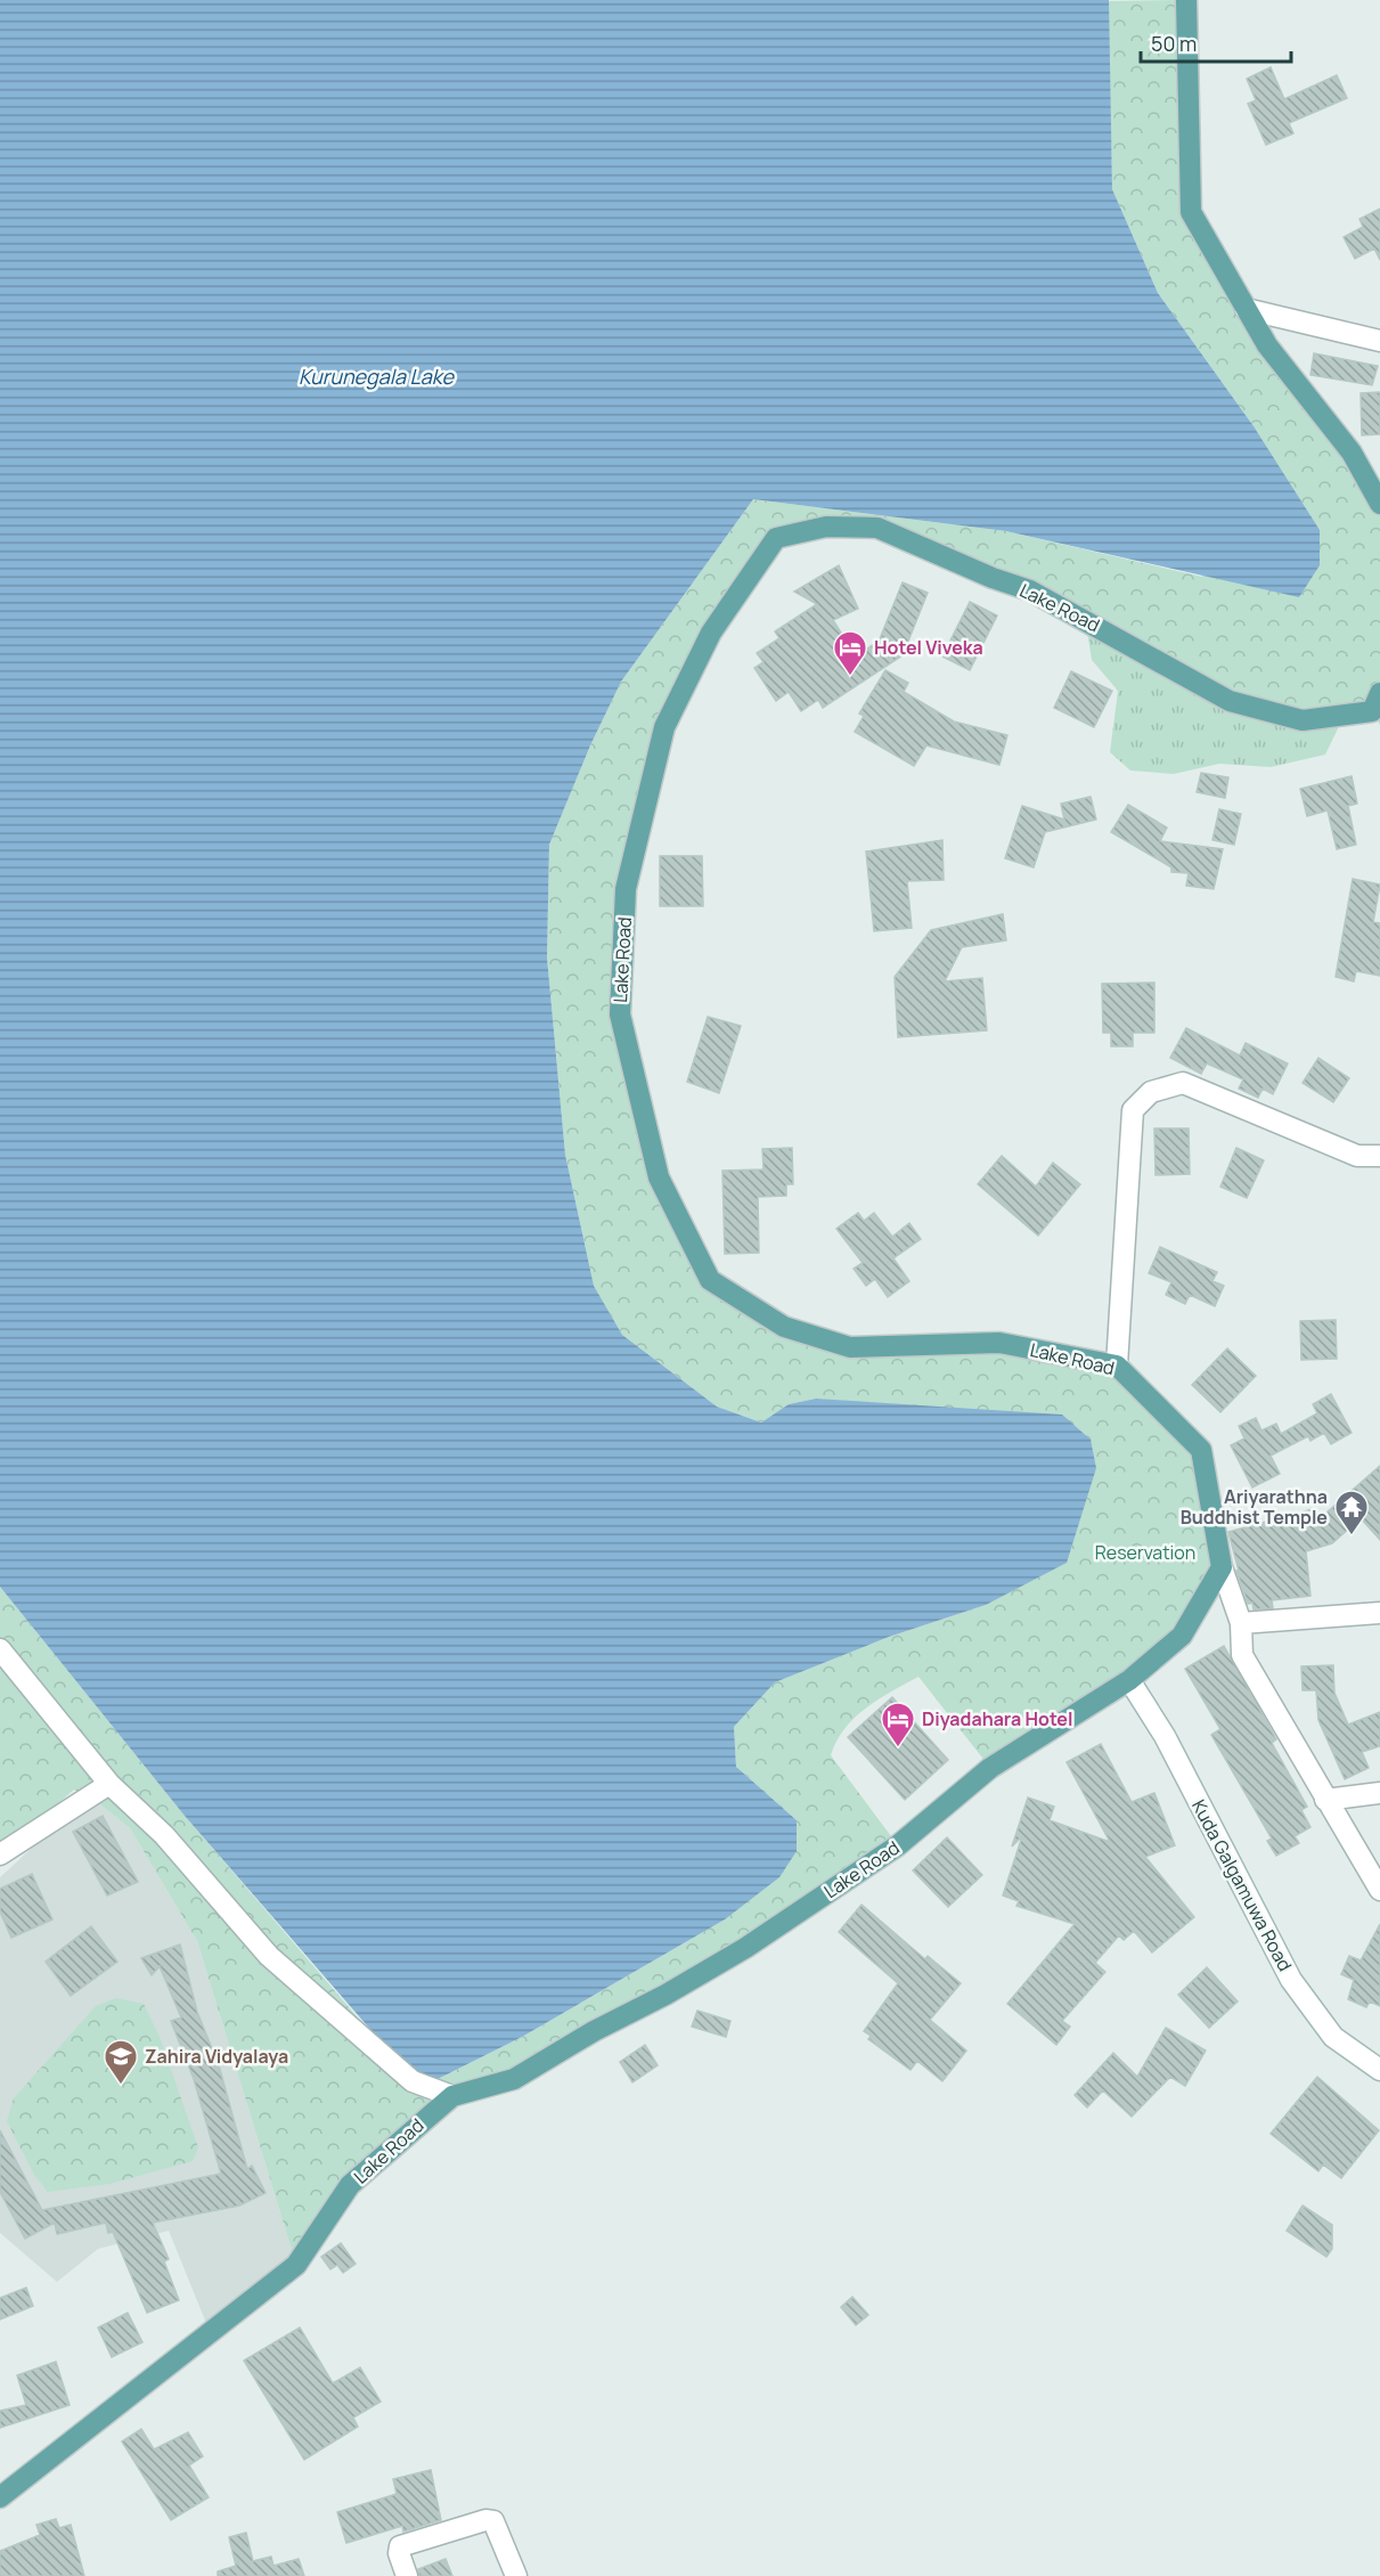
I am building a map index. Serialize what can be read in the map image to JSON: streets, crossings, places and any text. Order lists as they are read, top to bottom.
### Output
{
  "streets": {
    "main road": ["Lake Road"],
    "street": ["Kuda Galgamuwa Road"]
  },
  "crossings": [
    ["Lake Road", "Kuda Galgamuwa Road"]
  ],
  "water": ["Kurunegala Lake"],
  "parks": ["Reservation"],
  "places": {
    "hotel": ["Hotel Viveka", "Diyadahara Hotel"],
    "temple": ["Ariyarathna Buddhist Temple"],
    "school or university": ["Zahira Vidyalaya"]
  },
  "scale_bar": "50 m"
}
